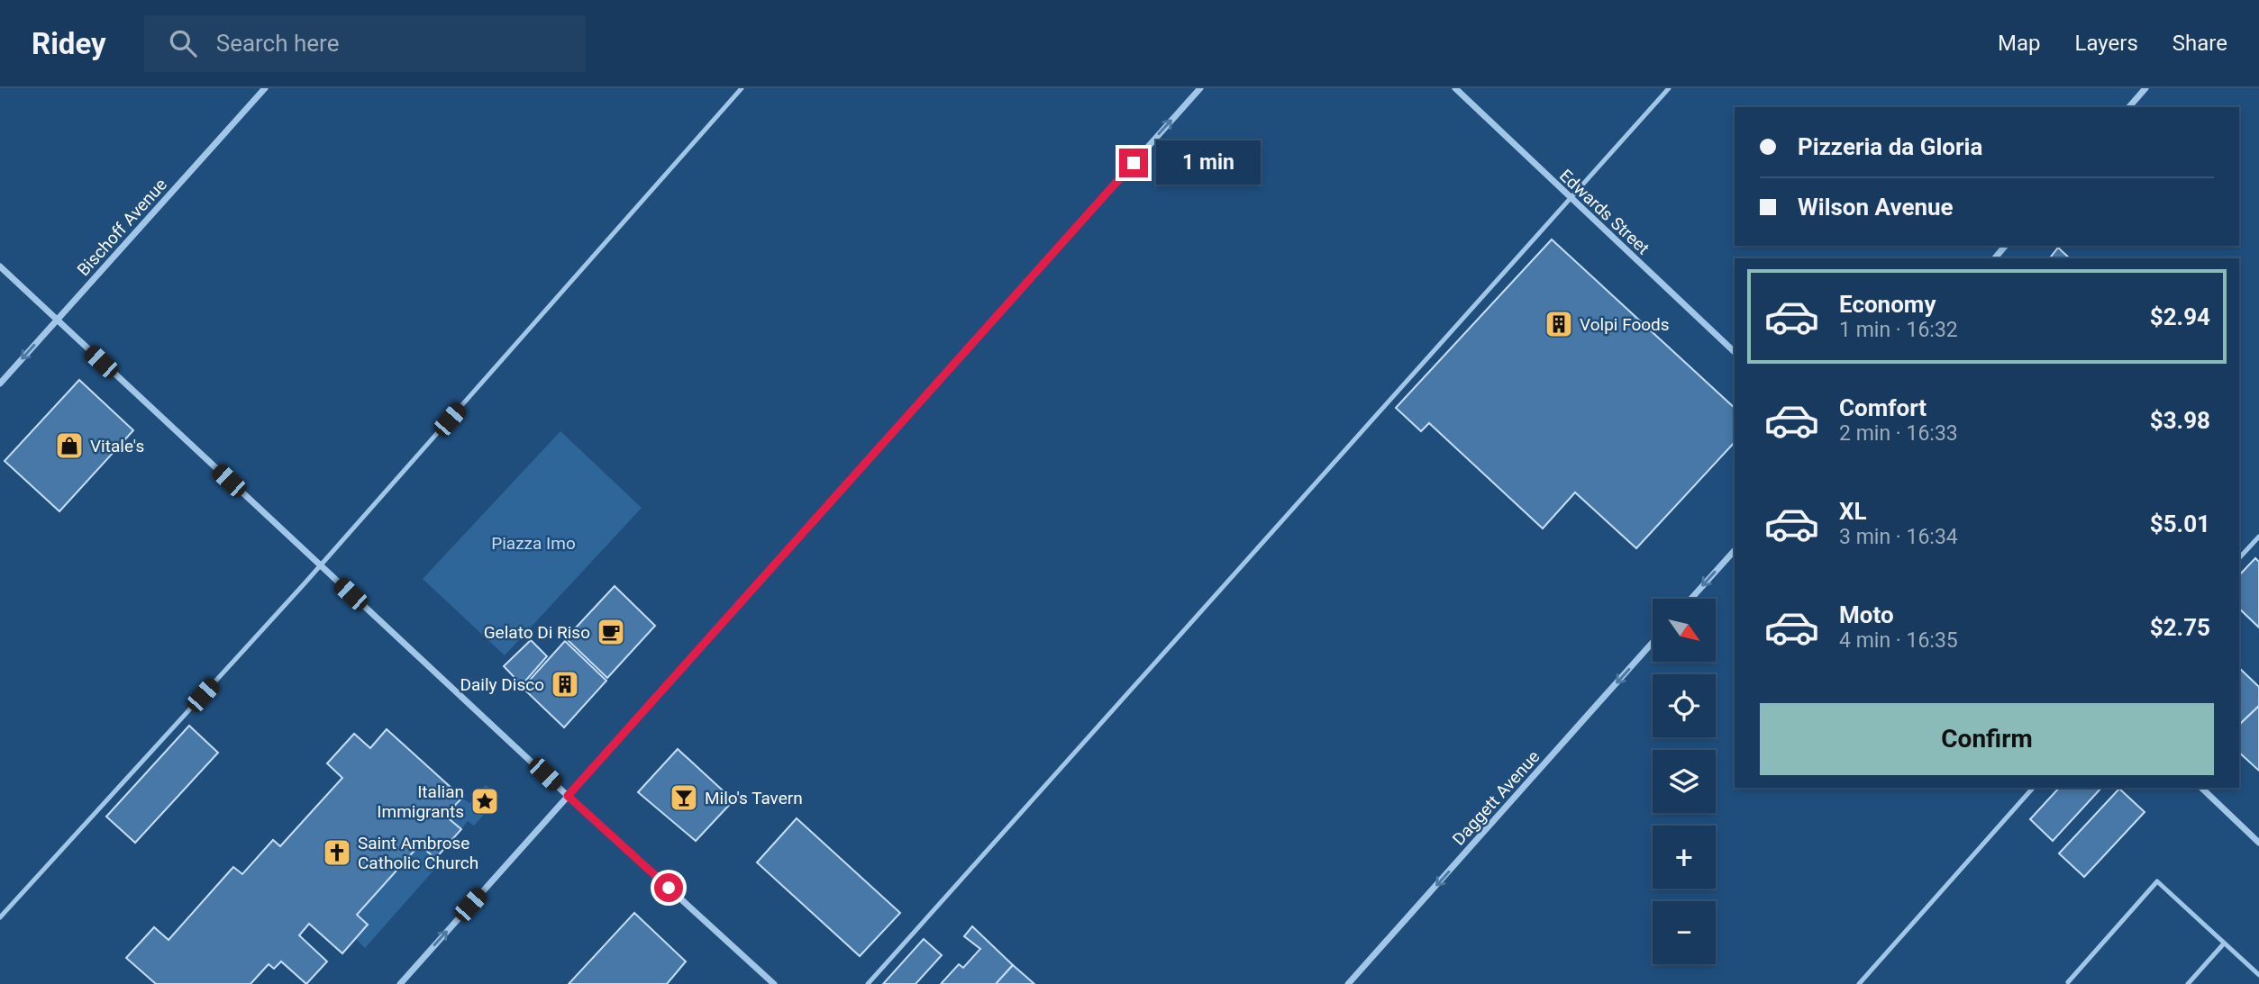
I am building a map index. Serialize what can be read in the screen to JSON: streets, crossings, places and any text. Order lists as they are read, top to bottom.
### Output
{
  "streets": {
    "street": ["Edwards Street", "Bischoff Avenue", "Daggett Avenue"]
  },
  "one_way": ["Daggett Avenue"],
  "parks": ["Piazza Imo"],
  "places": {
    "building": ["Volpi Foods", "Daily Disco"],
    "shop": ["Vitale's"],
    "cafe": ["Gelato Di Riso"],
    "bar": ["Milo's Tavern"],
    "place": ["Italian Immigrants"],
    "church": ["Saint Ambrose Catholic Church"]
  },
  "north": "bottom right",
  "page": {
    "header": "Ridey",
    "search": "Search here",
    "nav": ["Map", "Layers", "Share"],
    "banner": ["Pizzeria da Gloria", "Wilson Avenue"],
    "bubble": "1 min",
    "list": [
      {
        "name": "Economy",
        "note": "1 min · 16:32",
        "value": "$2.94"
      },
      {
        "name": "Comfort",
        "note": "2 min · 16:33",
        "value": "$3.98"
      },
      {
        "name": "XL",
        "note": "3 min · 16:34",
        "value": "$5.01"
      },
      {
        "name": "Moto",
        "note": "4 min · 16:35",
        "value": "$2.75"
      }
    ],
    "map_buttons": ["+", "−"],
    "buttons": "Confirm"
  }
}
